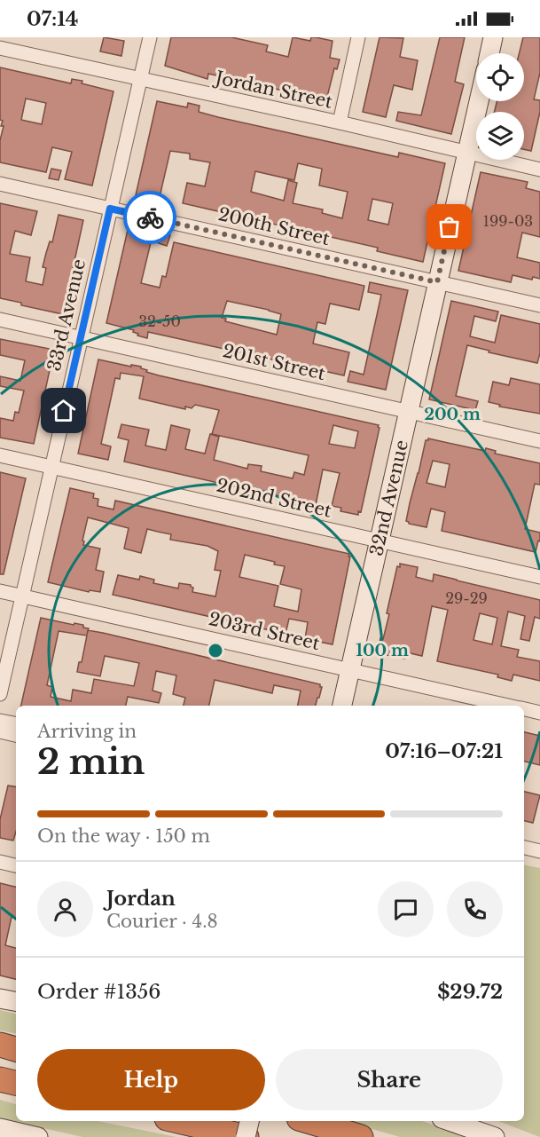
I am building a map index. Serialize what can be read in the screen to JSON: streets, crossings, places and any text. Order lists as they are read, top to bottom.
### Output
{
  "streets": {
    "street": [
      "Jordan Street",
      "200th Street",
      "33rd Avenue",
      "201st Street",
      "202nd Street",
      "32nd Avenue",
      "203rd Street"
    ]
  },
  "crossings": [
    ["Jordan Street", "33rd Avenue"],
    ["Jordan Street", "32nd Avenue"],
    ["200th Street", "33rd Avenue"],
    ["200th Street", "32nd Avenue"],
    ["33rd Avenue", "201st Street"],
    ["33rd Avenue", "202nd Street"],
    ["33rd Avenue", "203rd Street"],
    ["201st Street", "32nd Avenue"],
    ["202nd Street", "32nd Avenue"],
    ["32nd Avenue", "203rd Street"]
  ],
  "house_numbers": ["199-03", "32-50", "29-29"],
  "page": {
    "status": "07:14",
    "heading": ["2 min", "Arriving in", "07:16–07:21"],
    "panel": [
      "Jordan",
      "Courier · 4.8",
      "Order #1356",
      "$29.72"
    ],
    "bar": "On the way · 150 m",
    "buttons": ["Help", "Share"]
  },
  "rings": ["200 m", "100 m"]
}
